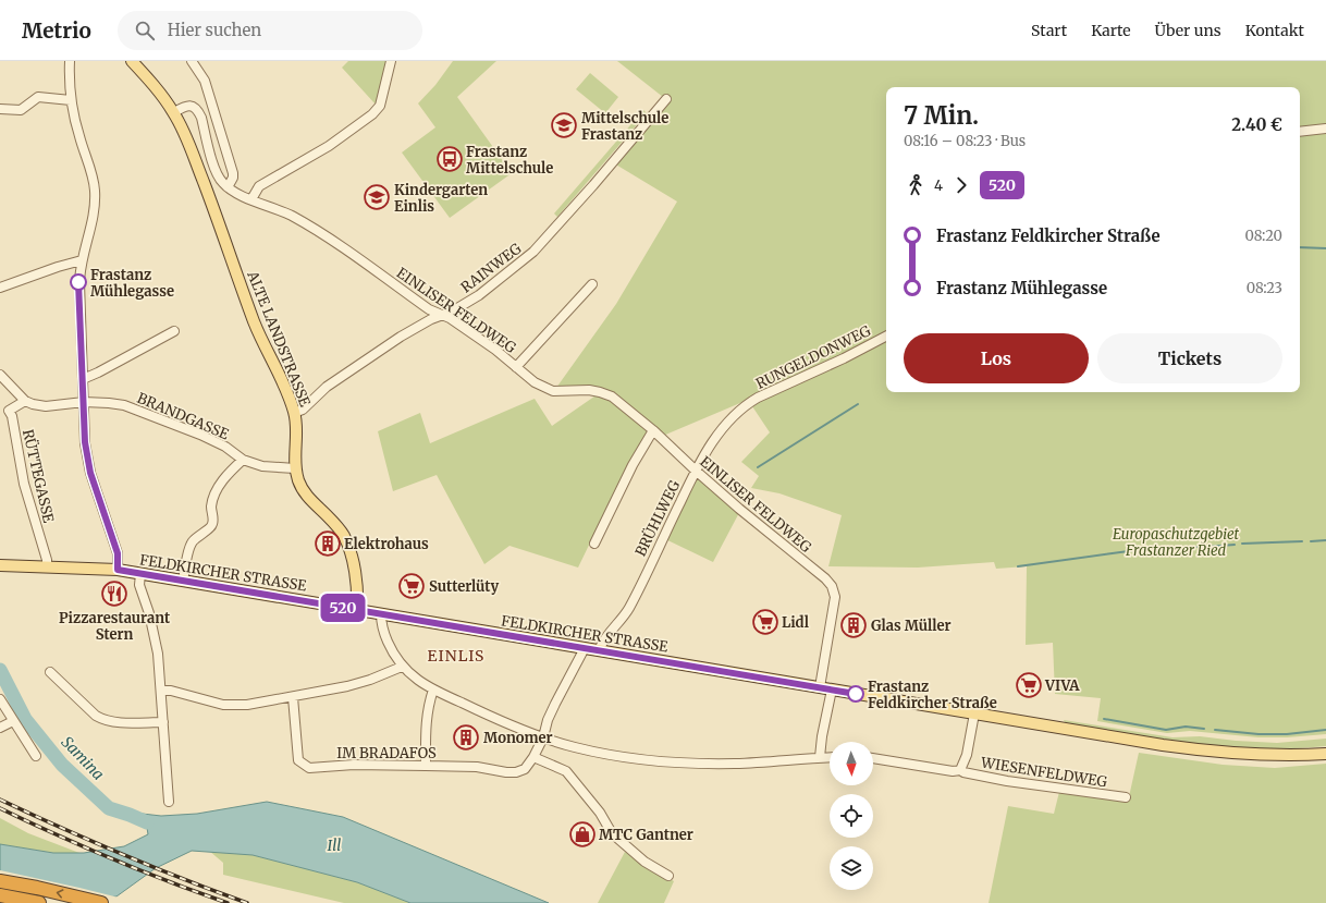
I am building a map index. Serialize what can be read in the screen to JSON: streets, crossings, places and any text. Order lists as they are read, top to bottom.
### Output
{
  "streets": {
    "main road": ["ALTE LANDSTRASSE", "FELDKIRCHER STRASSE"],
    "street": [
      "RAINWEG",
      "EINLISER FELDWEG",
      "RUNGELDONWEG",
      "BRANDGASSE",
      "RÜTTEGASSE",
      "BRÜHLWEG",
      "IM BRADAFOS",
      "WIESENFELDWEG"
    ]
  },
  "crossings": [
    ["RAINWEG", "EINLISER FELDWEG"],
    ["RAINWEG", "ALTE LANDSTRASSE"],
    ["EINLISER FELDWEG", "ALTE LANDSTRASSE"],
    ["EINLISER FELDWEG", "BRÜHLWEG"],
    ["EINLISER FELDWEG", "FELDKIRCHER STRASSE"],
    ["ALTE LANDSTRASSE", "BRANDGASSE"],
    ["ALTE LANDSTRASSE", "FELDKIRCHER STRASSE"],
    ["RUNGELDONWEG", "BRÜHLWEG"],
    ["RÜTTEGASSE", "FELDKIRCHER STRASSE"],
    ["BRÜHLWEG", "FELDKIRCHER STRASSE"],
    ["FELDKIRCHER STRASSE", "WIESENFELDWEG"]
  ],
  "districts": ["EINLIS"],
  "water": ["Samina", "Ill"],
  "parks": ["Europaschutzgebiet Frastanzer Ried"],
  "places": {
    "school or university": ["Mittelschule Frastanz", "Kindergarten Einlis"],
    "bus stop": ["Frastanz Mittelschule"],
    "other": ["Frastanz Mühlegasse", "Frastanz Feldkircher Straße"],
    "building": ["Elektrohaus", "Glas Müller", "Monomer"],
    "supermarket": ["Sutterlüty", "Lidl", "VIVA"],
    "restaurant": ["Pizzarestaurant Stern"],
    "shop": ["MTC Gantner"]
  },
  "lines": ["bus line 520"],
  "north": "bottom",
  "page": {
    "header": "Metrio",
    "search": "Hier suchen",
    "nav": [
      "Start",
      "Karte",
      "Über uns",
      "Kontakt"
    ],
    "on_map": "520",
    "heading": ["7 Min.", "08:16 – 08:23 · Bus", "2.40 €"],
    "legs": ["4", "520"],
    "list": [
      {
        "name": "Frastanz Feldkircher Straße",
        "value": "08:20"
      },
      {
        "name": "Frastanz Mühlegasse",
        "value": "08:23"
      }
    ],
    "buttons": ["Los", "Tickets"]
  }
}
